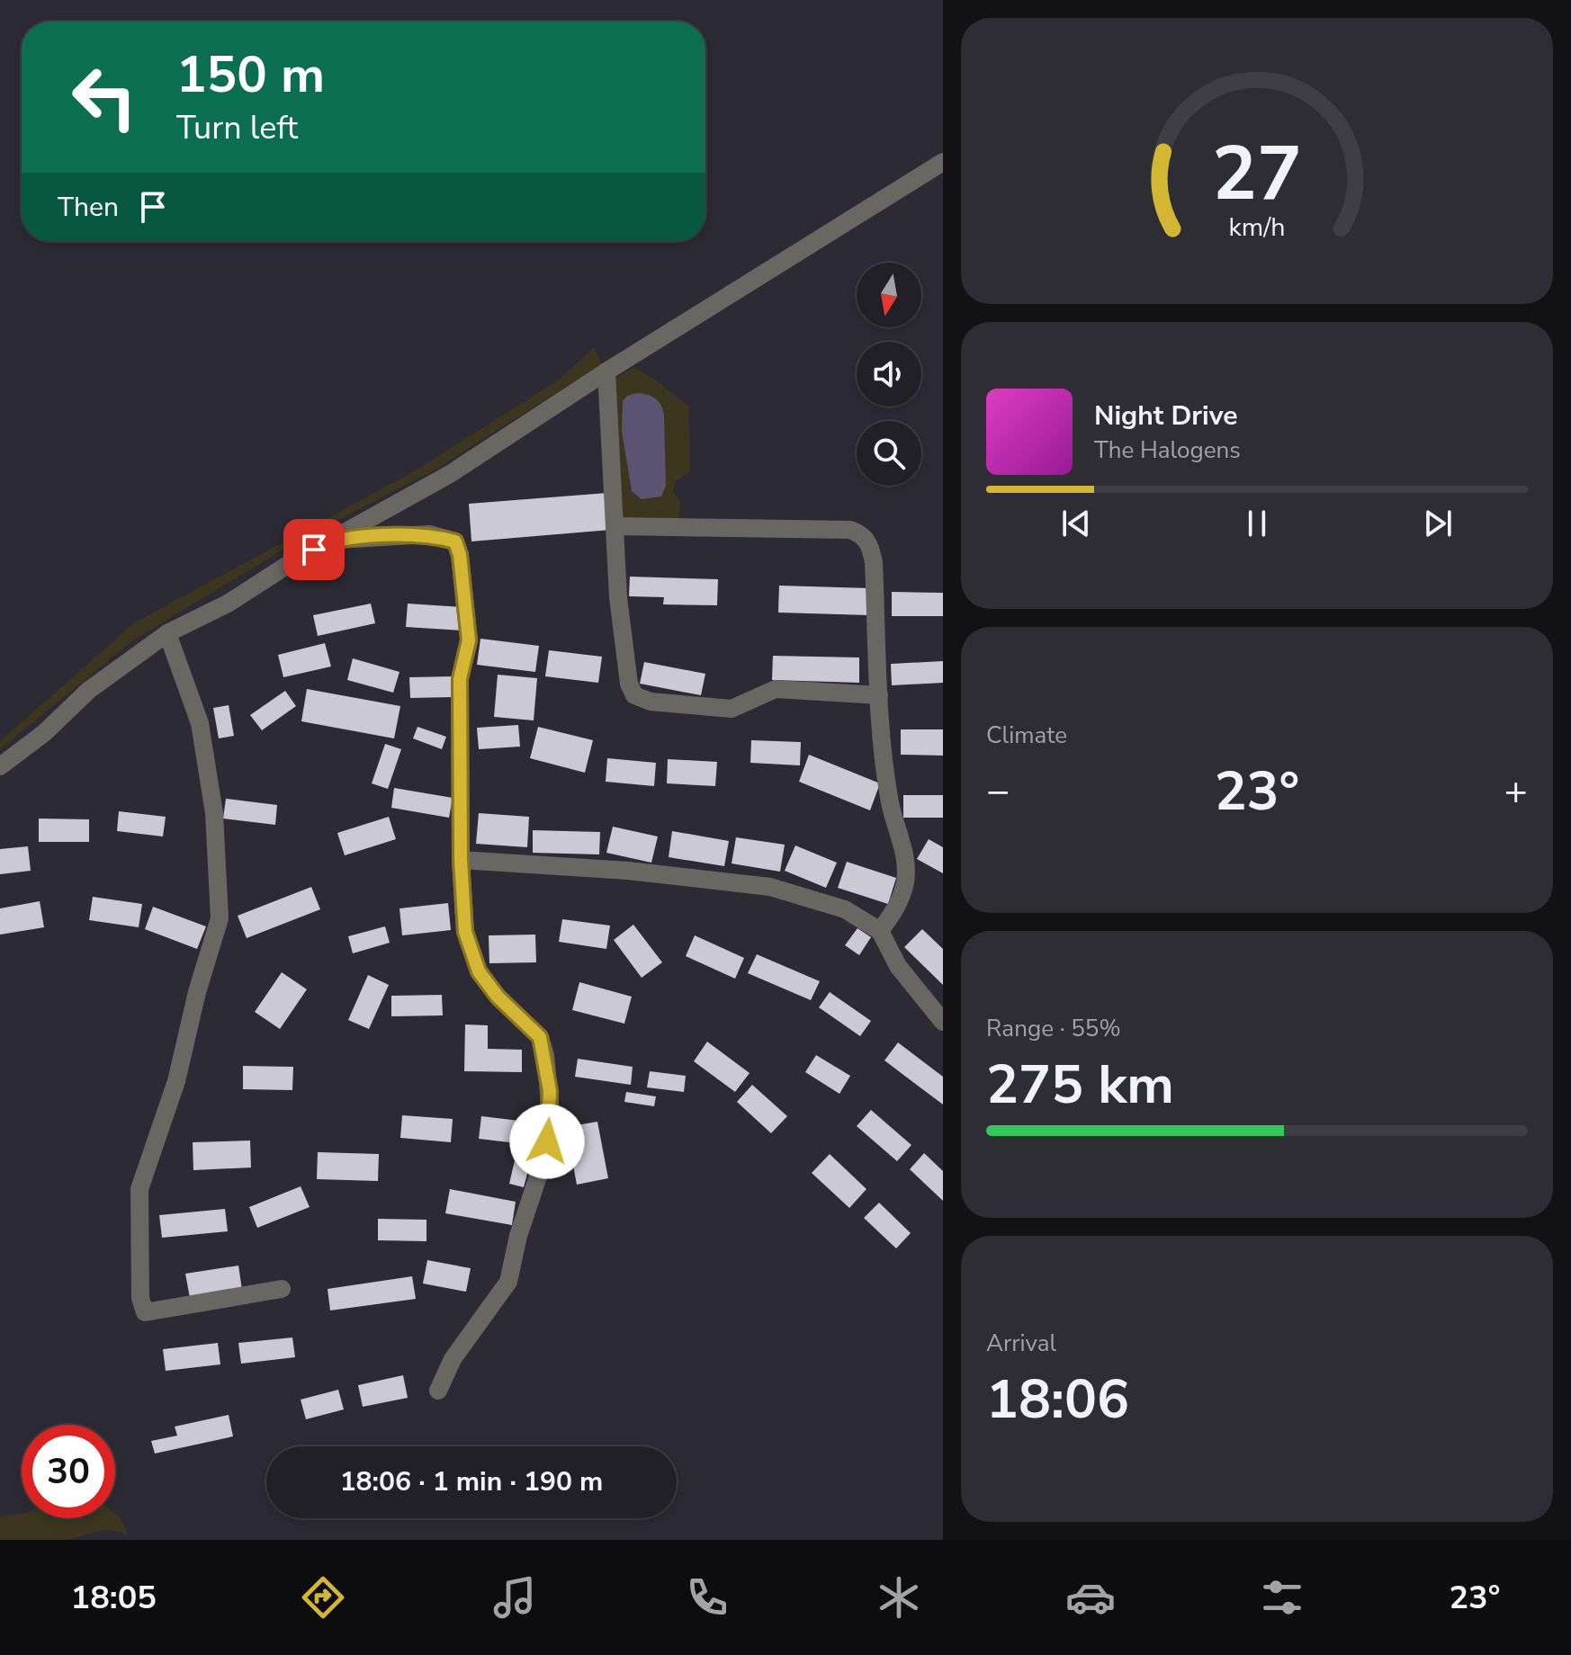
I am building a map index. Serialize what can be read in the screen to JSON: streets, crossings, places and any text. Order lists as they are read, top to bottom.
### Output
{
  "north": "bottom",
  "page": {
    "turn": ["150 m", "Turn left"],
    "then": "Then",
    "song": ["Night Drive", "The Halogens"],
    "tile": [
      "Climate",
      ["Range · 55%", "275 km"],
      ["Arrival", "18:06"]
    ],
    "heat": ["−", "23°", "+"],
    "limit": "30",
    "trip": "18:06 · 1 min · 190 m",
    "tabs": ["18:05", "23°"],
    "gauge": ["27", "km/h"]
  }
}
